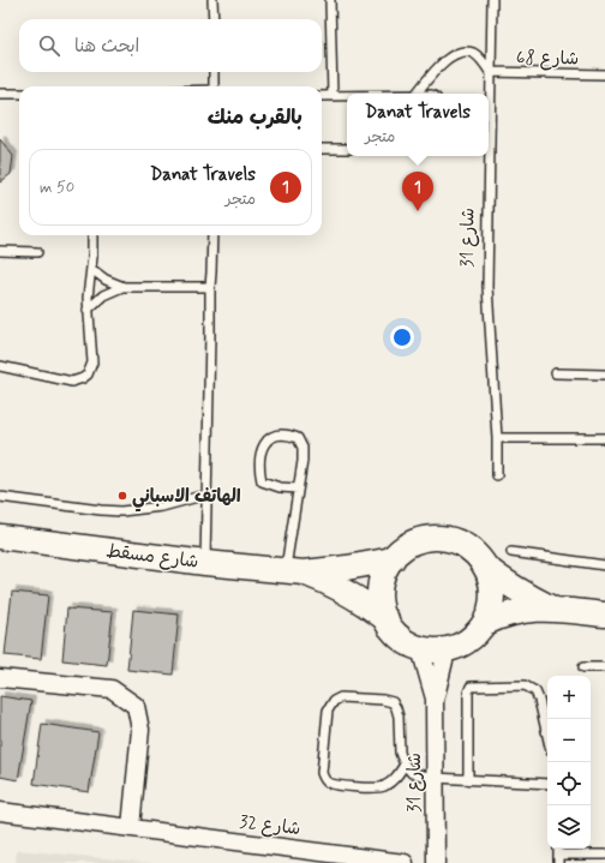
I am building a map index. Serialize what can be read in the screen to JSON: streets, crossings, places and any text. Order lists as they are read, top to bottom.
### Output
{
  "streets": {
    "street": ["شارع 31", "شارع مسقط", "شارع 32"],
    "lane": ["شارع 68"]
  },
  "crossings": [
    ["شارع 68", "شارع 31"],
    ["شارع 31", "شارع مسقط"]
  ],
  "places": ["الهاتف الاسباني"],
  "page": {
    "search": "ابحث هنا",
    "heading": "بالقرب منك",
    "popup": ["Danat Travels", "متجر"],
    "list": [
      {
        "mark": "1",
        "name": "Danat Travels",
        "note": "متجر",
        "value": "50 m"
      }
    ],
    "pins": "1",
    "map_buttons": ["+", "−"]
  }
}
